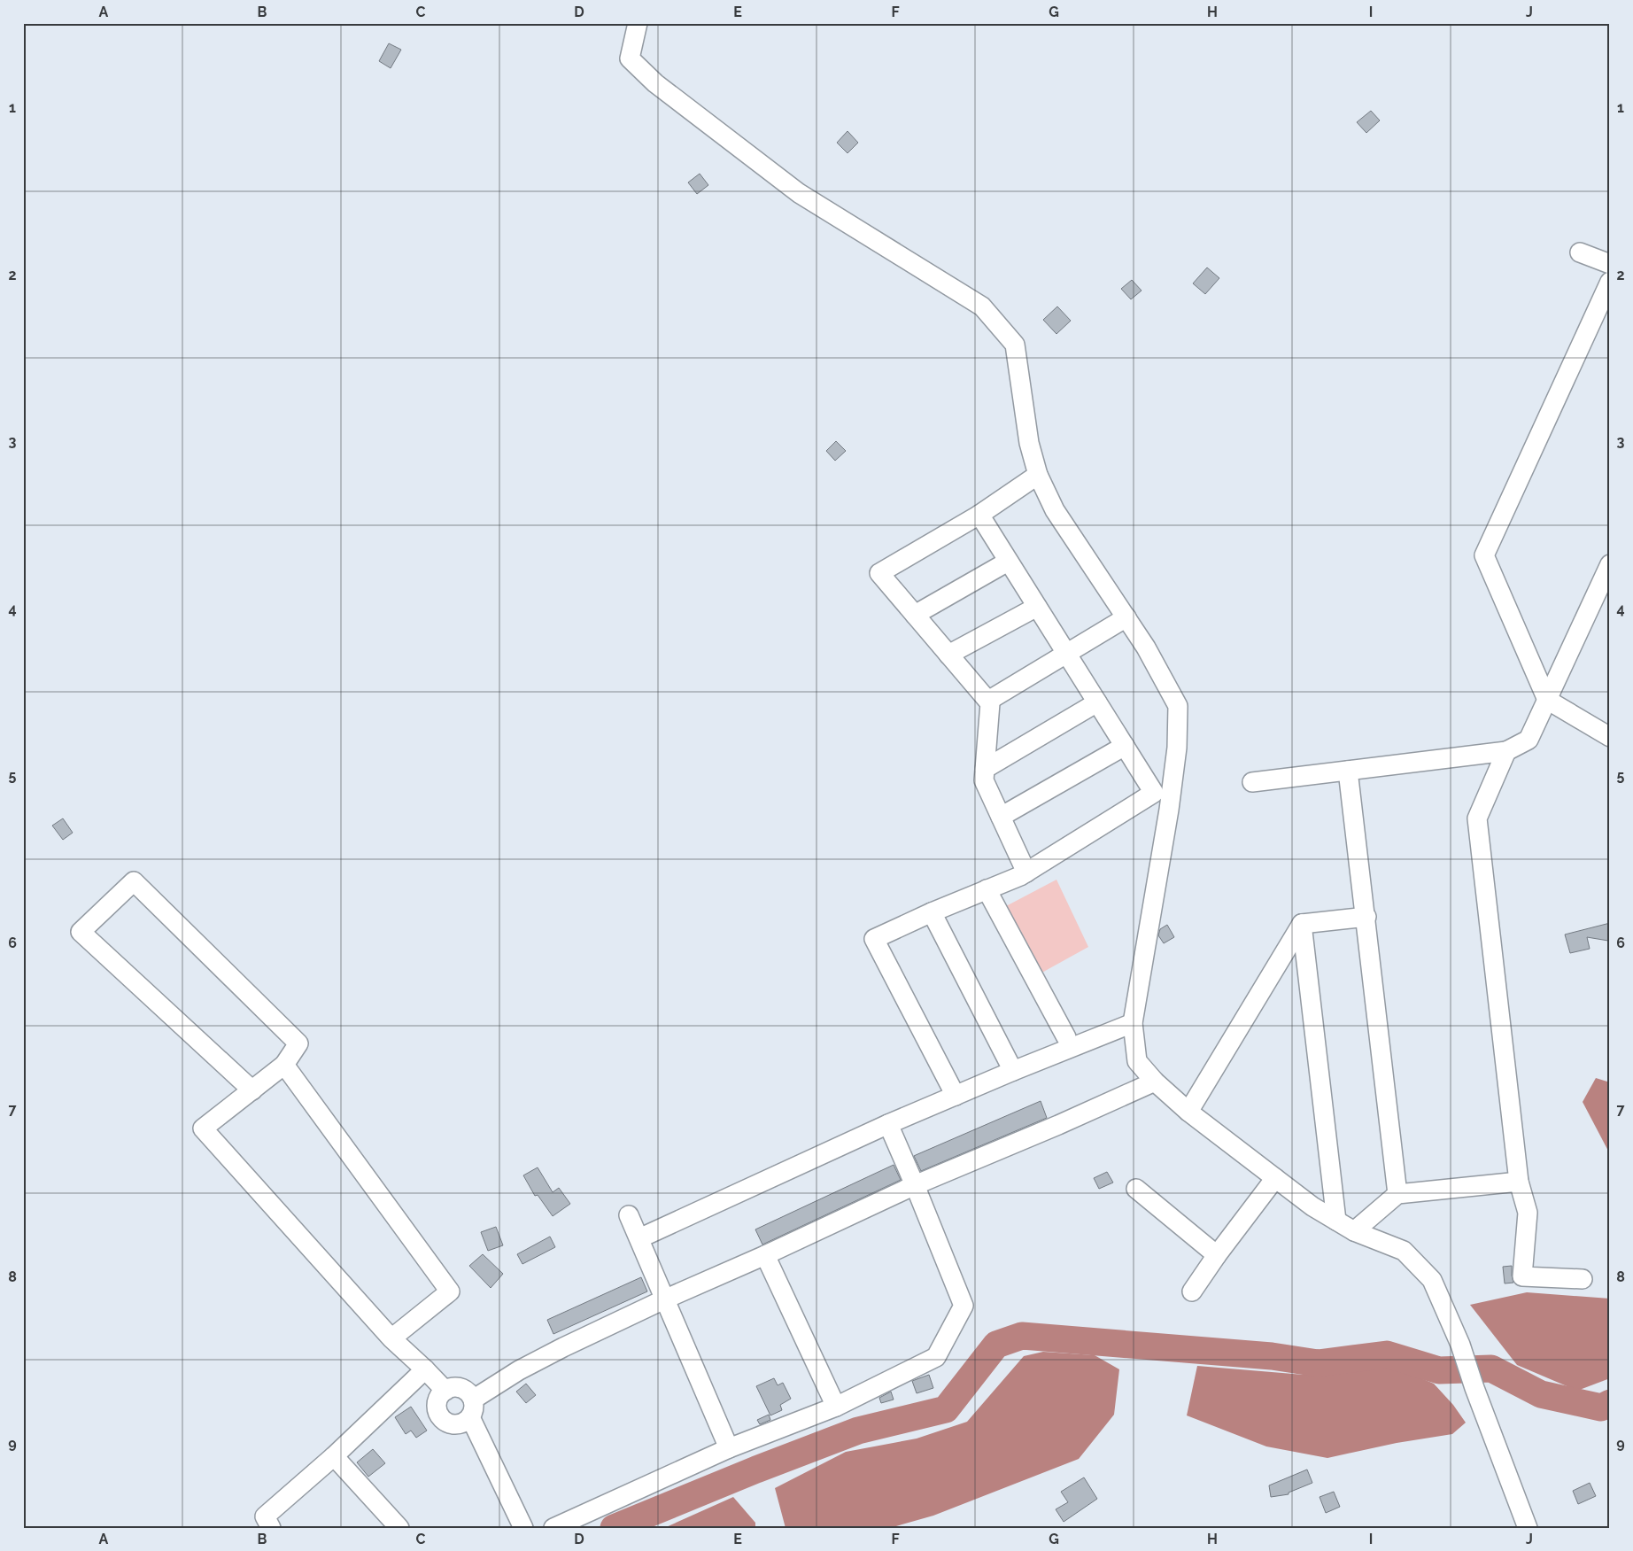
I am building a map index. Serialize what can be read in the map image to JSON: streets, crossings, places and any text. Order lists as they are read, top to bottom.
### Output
{
  "grid": {
    "columns": [
      "A",
      "B",
      "C",
      "D",
      "E",
      "F",
      "G",
      "H",
      "I",
      "J"
    ],
    "rows": [
      "1",
      "2",
      "3",
      "4",
      "5",
      "6",
      "7",
      "8",
      "9"
    ]
  }
}
